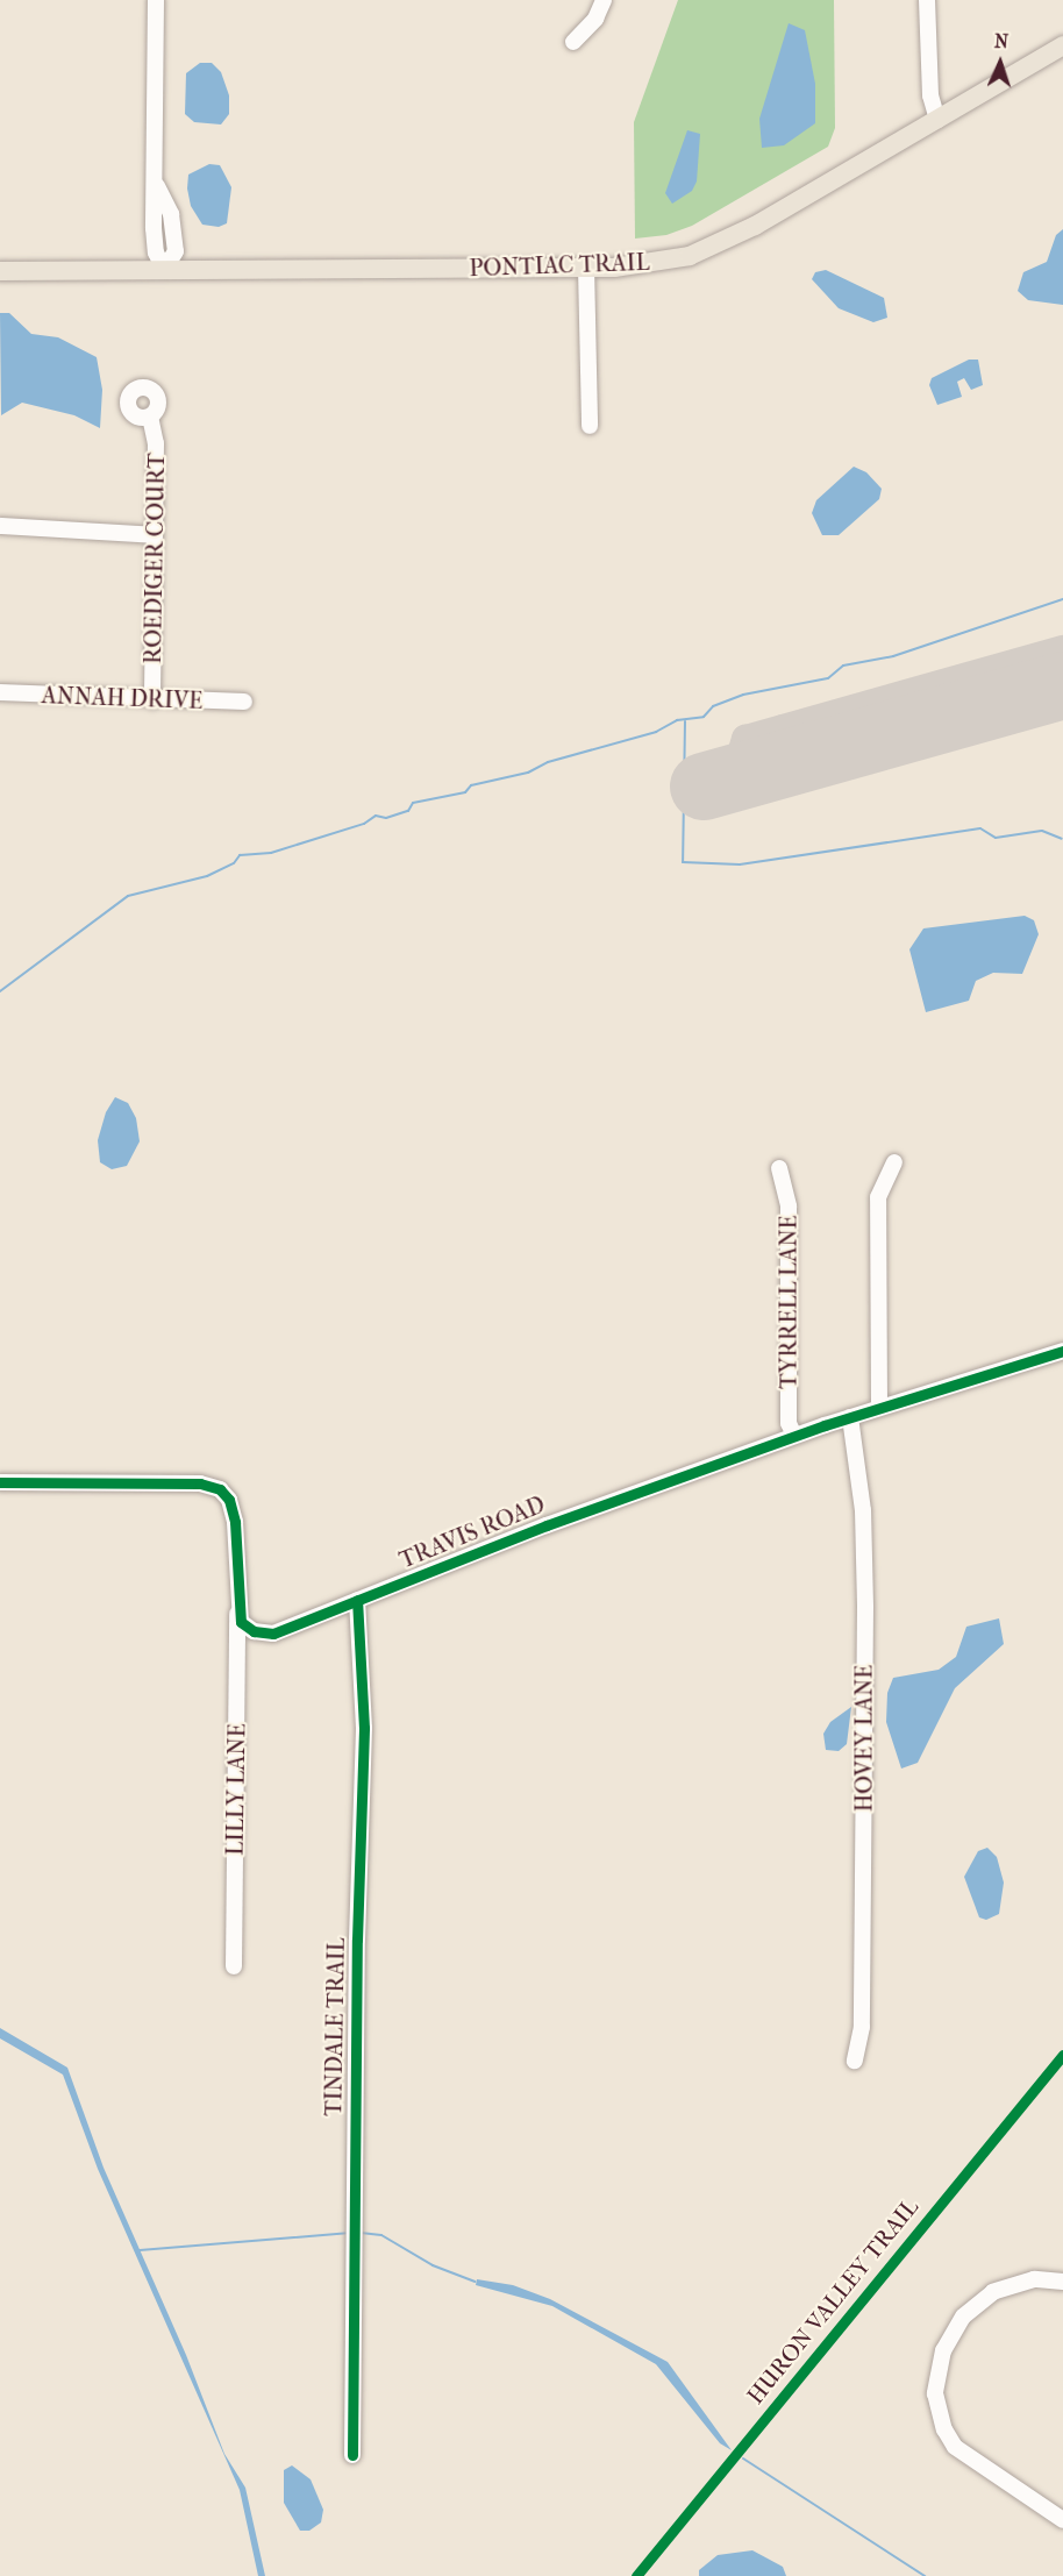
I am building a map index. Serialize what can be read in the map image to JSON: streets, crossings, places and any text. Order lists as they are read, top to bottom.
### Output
{
  "streets": {
    "main road": ["PONTIAC TRAIL"],
    "street": [
      "ROEDIGER COURT",
      "ANNAH DRIVE",
      "TYRRELL LANE",
      "TRAVIS ROAD",
      "HOVEY LANE",
      "LILLY LANE",
      "TINDALE TRAIL"
    ],
    "cycle path": ["HURON VALLEY TRAIL"]
  },
  "crossings": [
    ["ROEDIGER COURT", "ANNAH DRIVE"],
    ["TYRRELL LANE", "TRAVIS ROAD"],
    ["TRAVIS ROAD", "HOVEY LANE"],
    ["TRAVIS ROAD", "LILLY LANE"],
    ["TRAVIS ROAD", "TINDALE TRAIL"]
  ],
  "north": "top"
}
